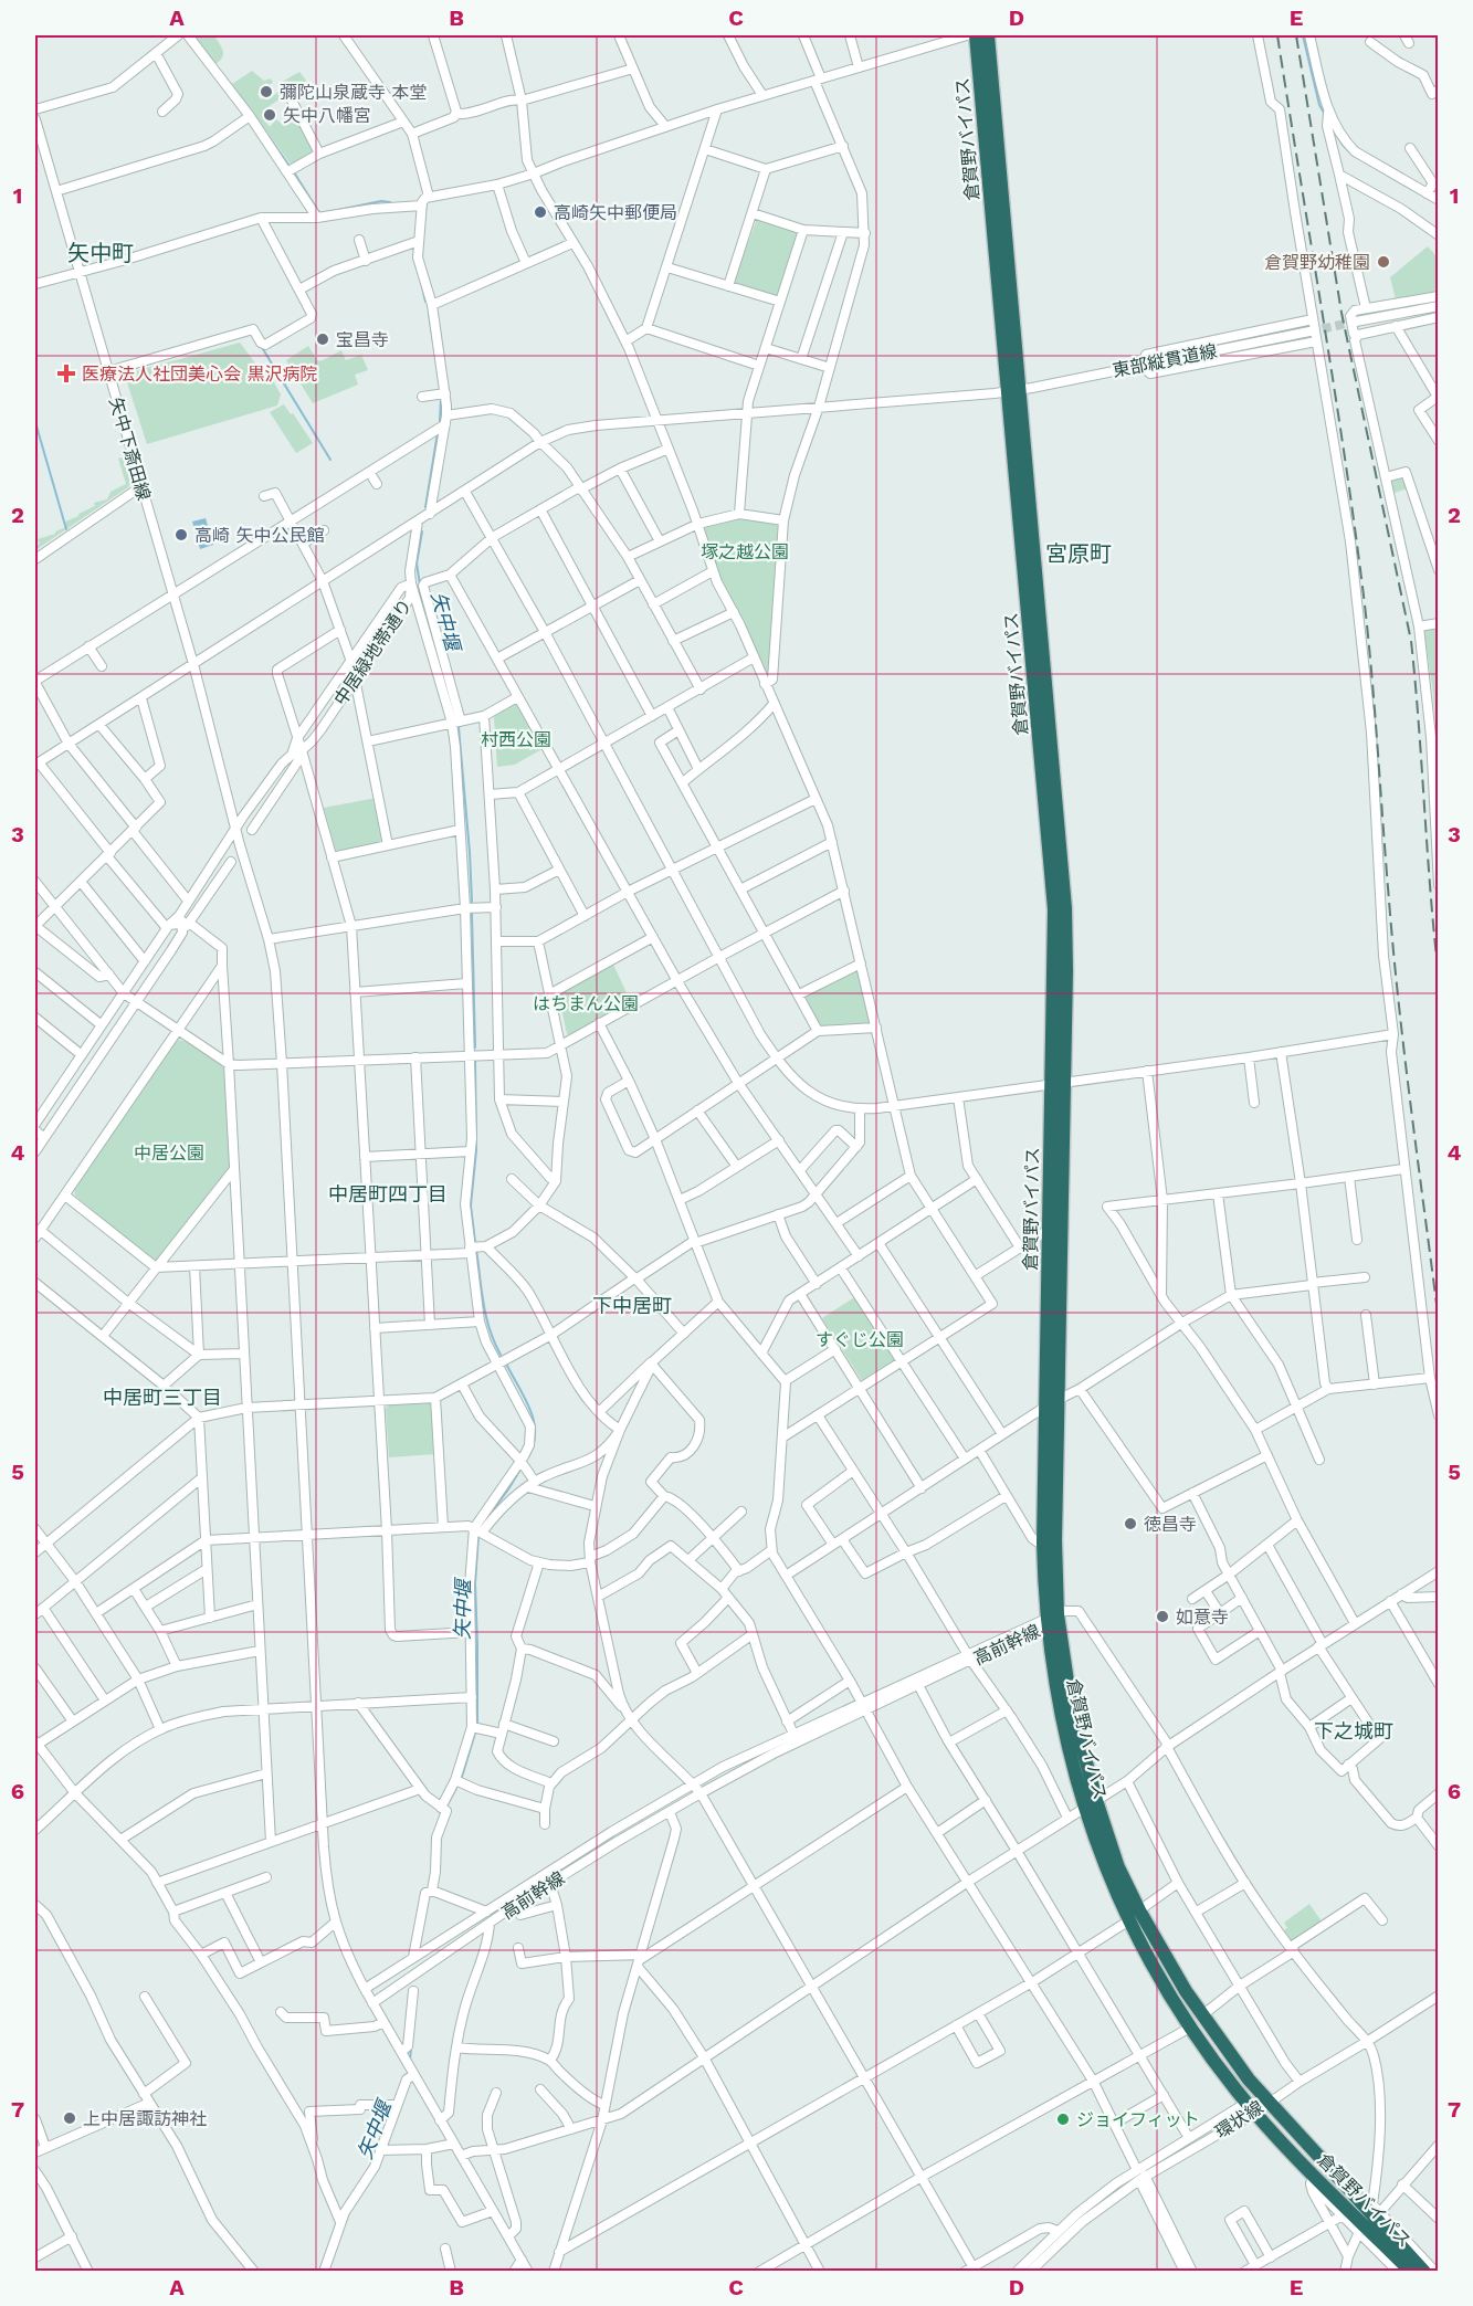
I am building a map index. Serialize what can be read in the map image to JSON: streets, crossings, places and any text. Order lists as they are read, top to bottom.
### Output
{
  "streets": {
    "highway": ["倉賀野バイパス"],
    "street": [
      "東部縦貫道線",
      "矢中下斎田線",
      "中居緑地帯通り",
      "高前幹線",
      "環状線"
    ]
  },
  "crossings": [
    ["倉賀野バイパス", "東部縦貫道線"],
    ["倉賀野バイパス", "高前幹線"],
    ["倉賀野バイパス", "環状線"],
    ["東部縦貫道線", "矢中下斎田線"],
    ["矢中下斎田線", "中居緑地帯通り"],
    ["矢中下斎田線", "高前幹線"]
  ],
  "districts": [
    "矢中町",
    "宮原町",
    "中居町四丁目",
    "下中居町",
    "中居町三丁目",
    "下之城町"
  ],
  "water": ["矢中堰"],
  "parks": [
    "塚之越公園",
    "村西公園",
    "はちまん公園",
    "中居公園",
    "すぐじ公園"
  ],
  "places": {
    "other": [
      "彌陀山泉蔵寺 本堂",
      "矢中八幡宮",
      "高崎矢中郵便局",
      "倉賀野幼稚園",
      "宝昌寺",
      "高崎 矢中公民館",
      "徳昌寺",
      "如意寺",
      "上中居諏訪神社",
      "ジョイフィット"
    ],
    "health": ["医療法人社団美心会 黒沢病院"]
  },
  "grid": {
    "columns": [
      "A",
      "B",
      "C",
      "D",
      "E"
    ],
    "rows": [
      "1",
      "2",
      "3",
      "4",
      "5",
      "6",
      "7"
    ]
  }
}
